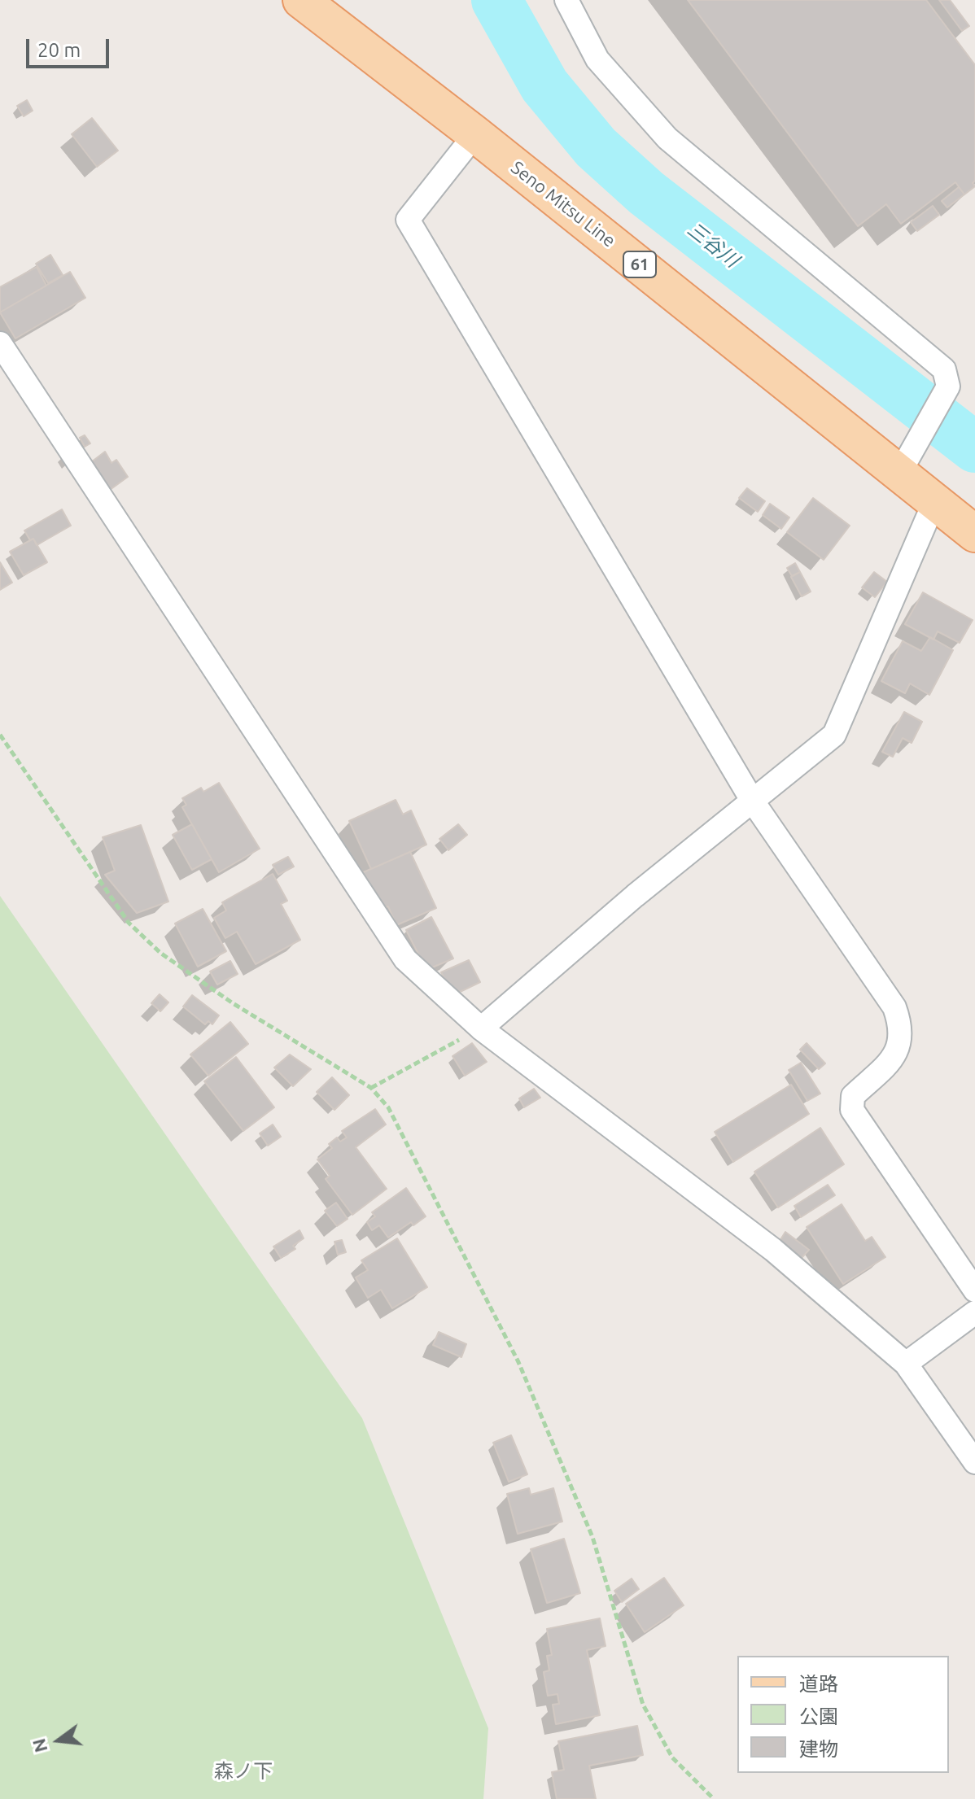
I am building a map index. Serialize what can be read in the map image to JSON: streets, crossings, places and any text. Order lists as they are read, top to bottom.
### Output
{
  "streets": {
    "main road": ["Seno Mitsu Line", "61"]
  },
  "districts": ["森ノ下"],
  "water": ["三谷川"],
  "legend": ["道路", "公園", "建物"],
  "scale_bar": "20 m",
  "north": "left"
}
